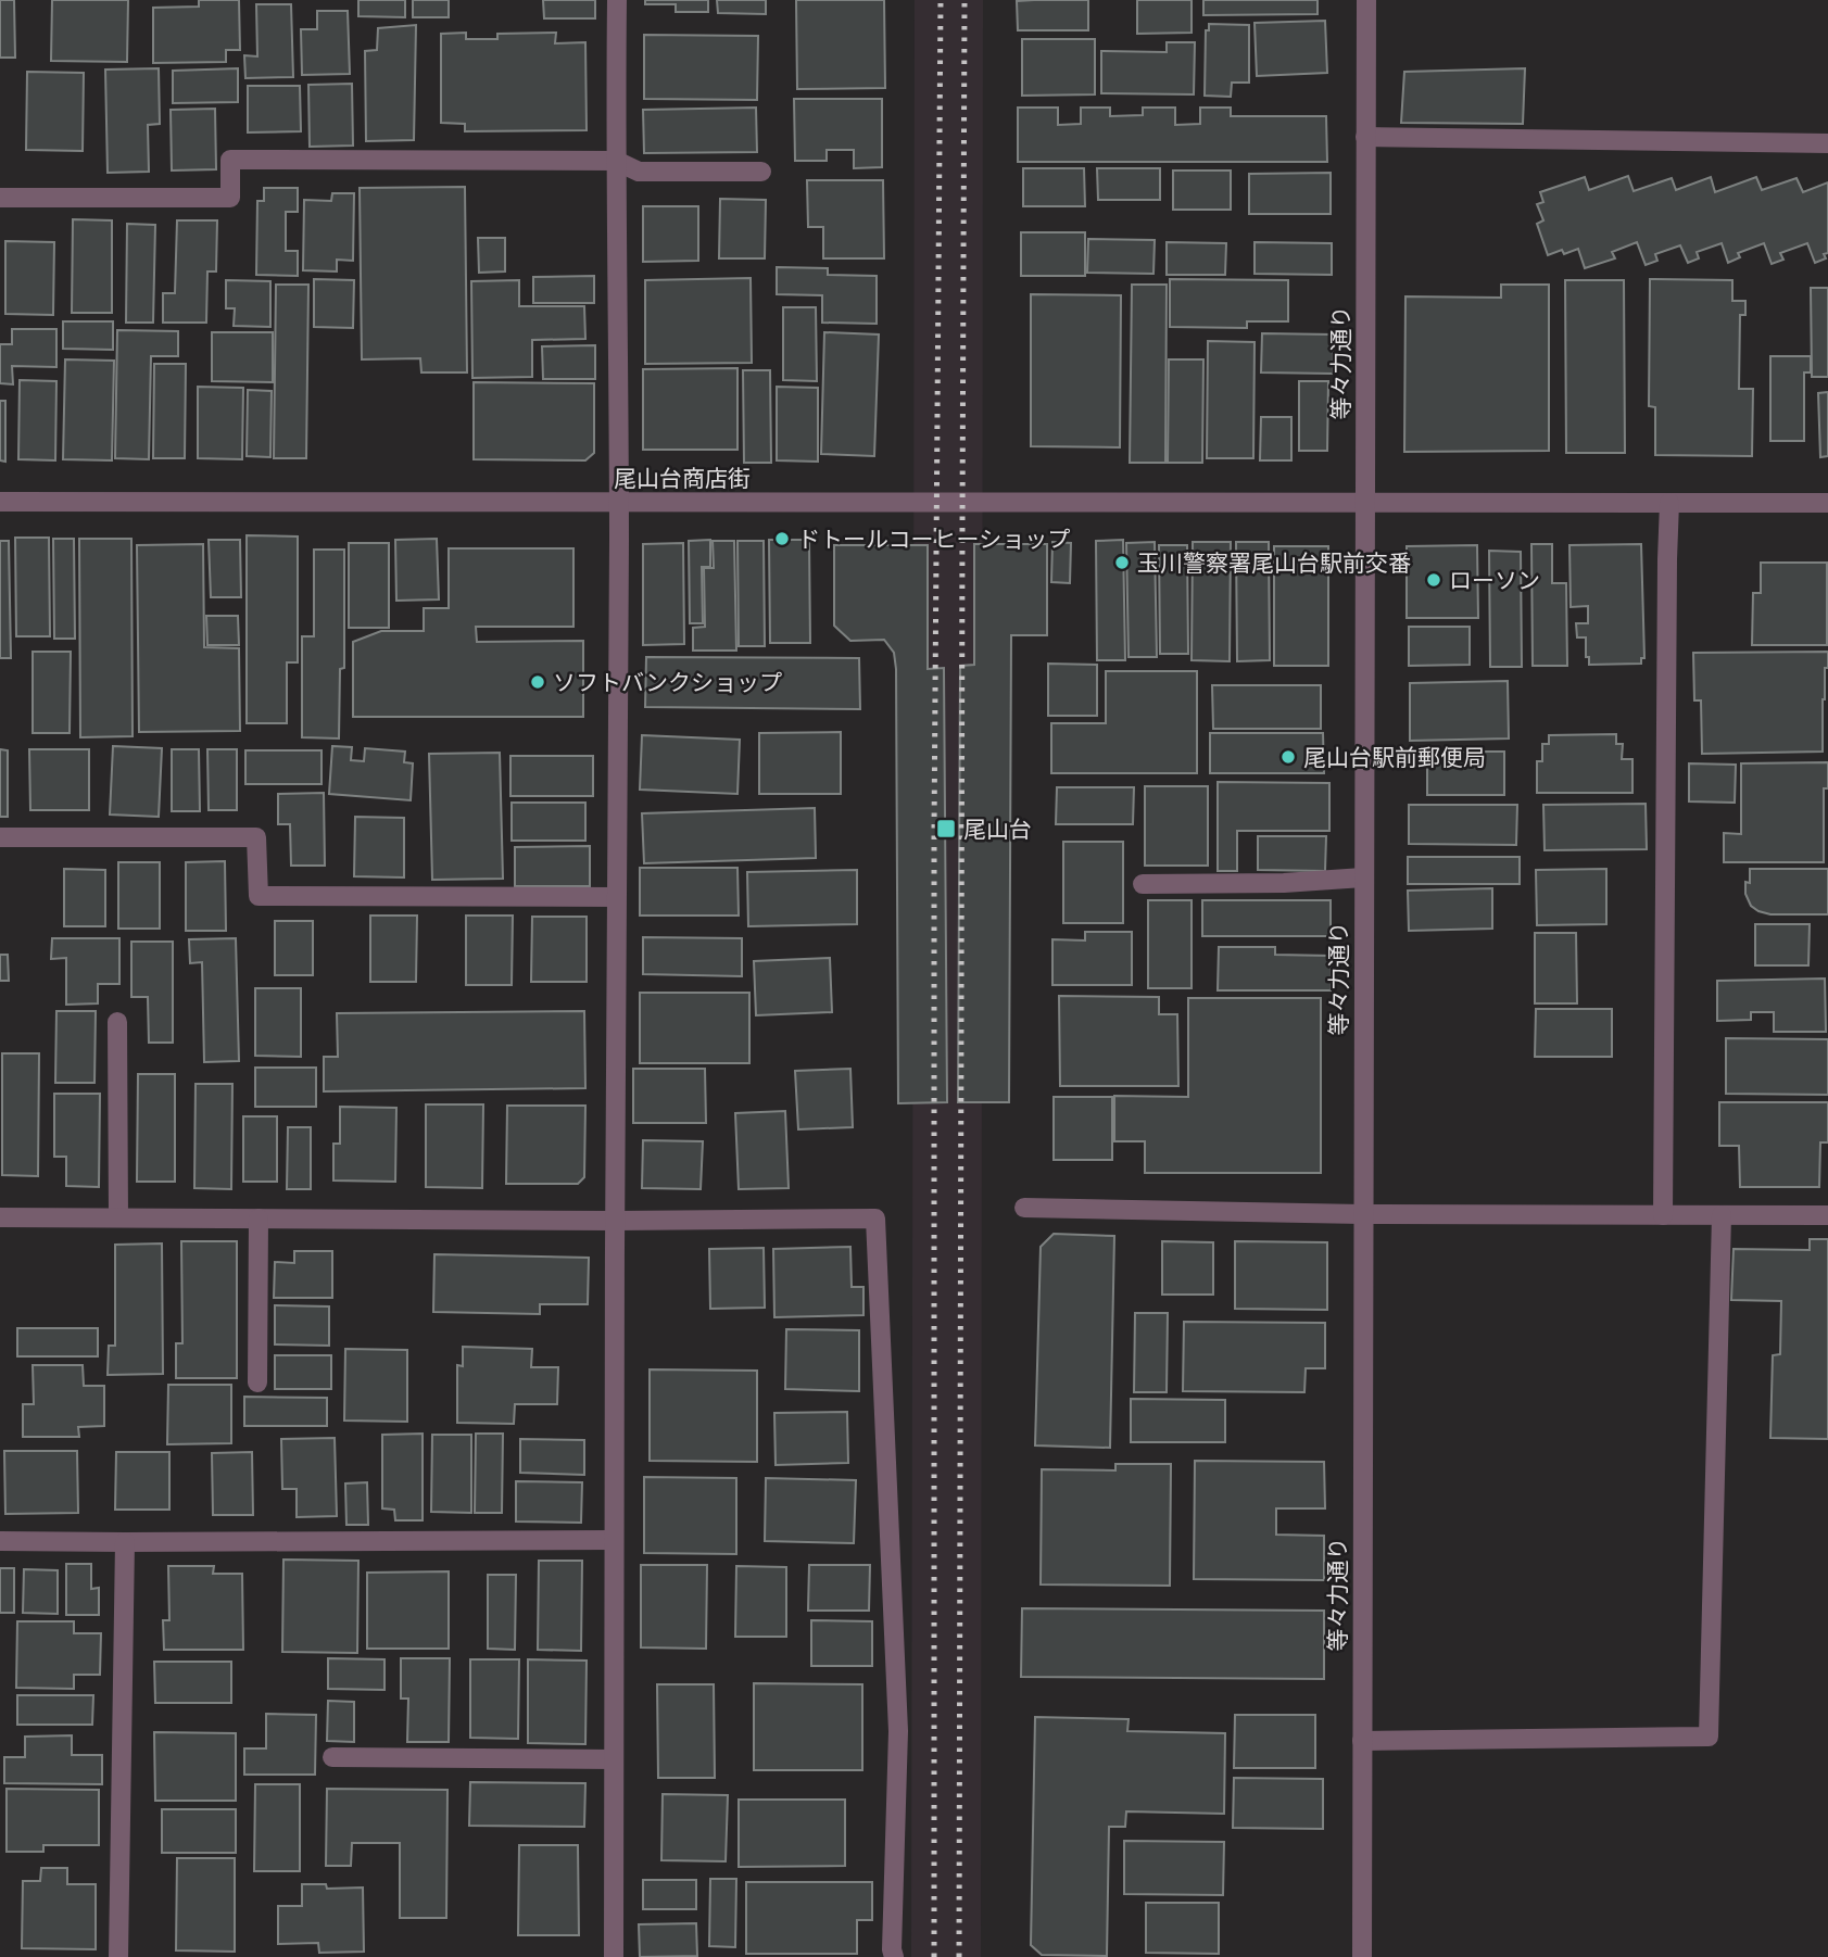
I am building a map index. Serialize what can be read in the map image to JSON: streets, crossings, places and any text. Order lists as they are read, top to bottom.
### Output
{
  "streets": {
    "street": ["等々力通り", "尾山台商店街"]
  },
  "crossings": [
    ["等々力通り", "尾山台商店街"]
  ],
  "places": {
    "other": [
      "ドトールコーヒーショップ",
      "玉川警察署尾山台駅前交番",
      "ローソン",
      "ソフトバンクショップ",
      "尾山台駅前郵便局"
    ],
    "transit": ["尾山台"]
  }
}
